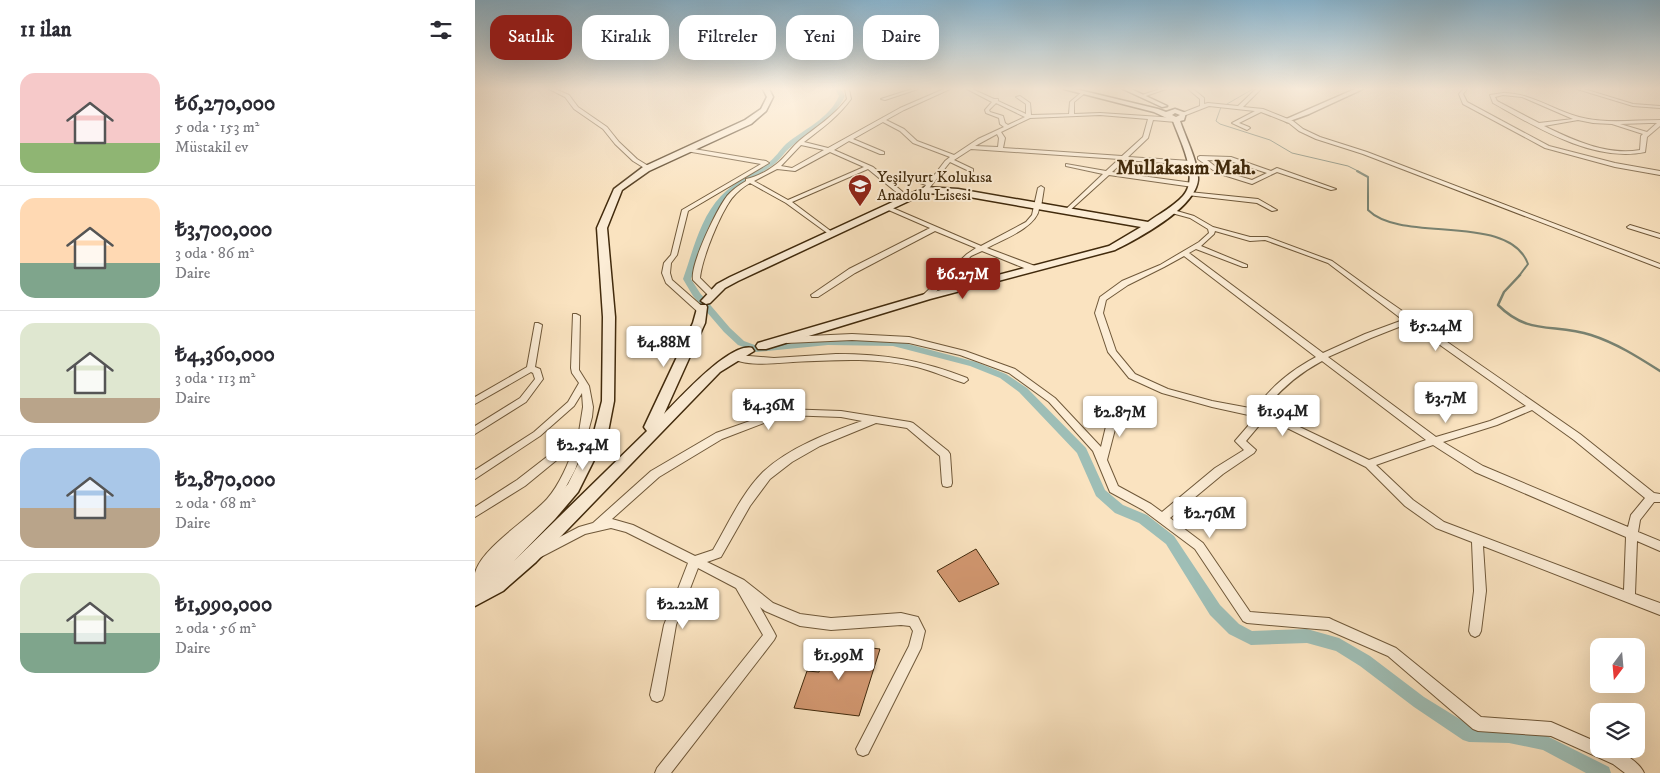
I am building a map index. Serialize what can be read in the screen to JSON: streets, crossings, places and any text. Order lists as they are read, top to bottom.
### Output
{
  "districts": ["Mullakasım Mah."],
  "places": {
    "school or university": ["Yeşilyurt Kolukısa Anadolu Lisesi"]
  },
  "north": "bottom",
  "page": {
    "heading": "11 ilan",
    "chip": [
      "Satılık",
      "Kiralık",
      "Filtreler",
      "Yeni",
      "Daire"
    ],
    "list": [
      {
        "name": "₺6,270,000",
        "note": "5 oda · 153 m² · Müstakil ev"
      },
      {
        "name": "₺3,700,000",
        "note": "3 oda · 86 m² · Daire"
      },
      {
        "name": "₺4,360,000",
        "note": "3 oda · 113 m² · Daire"
      },
      {
        "name": "₺2,870,000",
        "note": "2 oda · 68 m² · Daire"
      },
      {
        "name": "₺1,990,000",
        "note": "2 oda · 56 m² · Daire"
      }
    ],
    "price": [
      "₺6.27M",
      "₺5.24M",
      "₺4.88M",
      "₺3.7M",
      "₺4.36M",
      "₺1.94M",
      "₺2.87M",
      "₺2.54M",
      "₺2.76M",
      "₺2.22M",
      "₺1.99M"
    ]
  }
}
